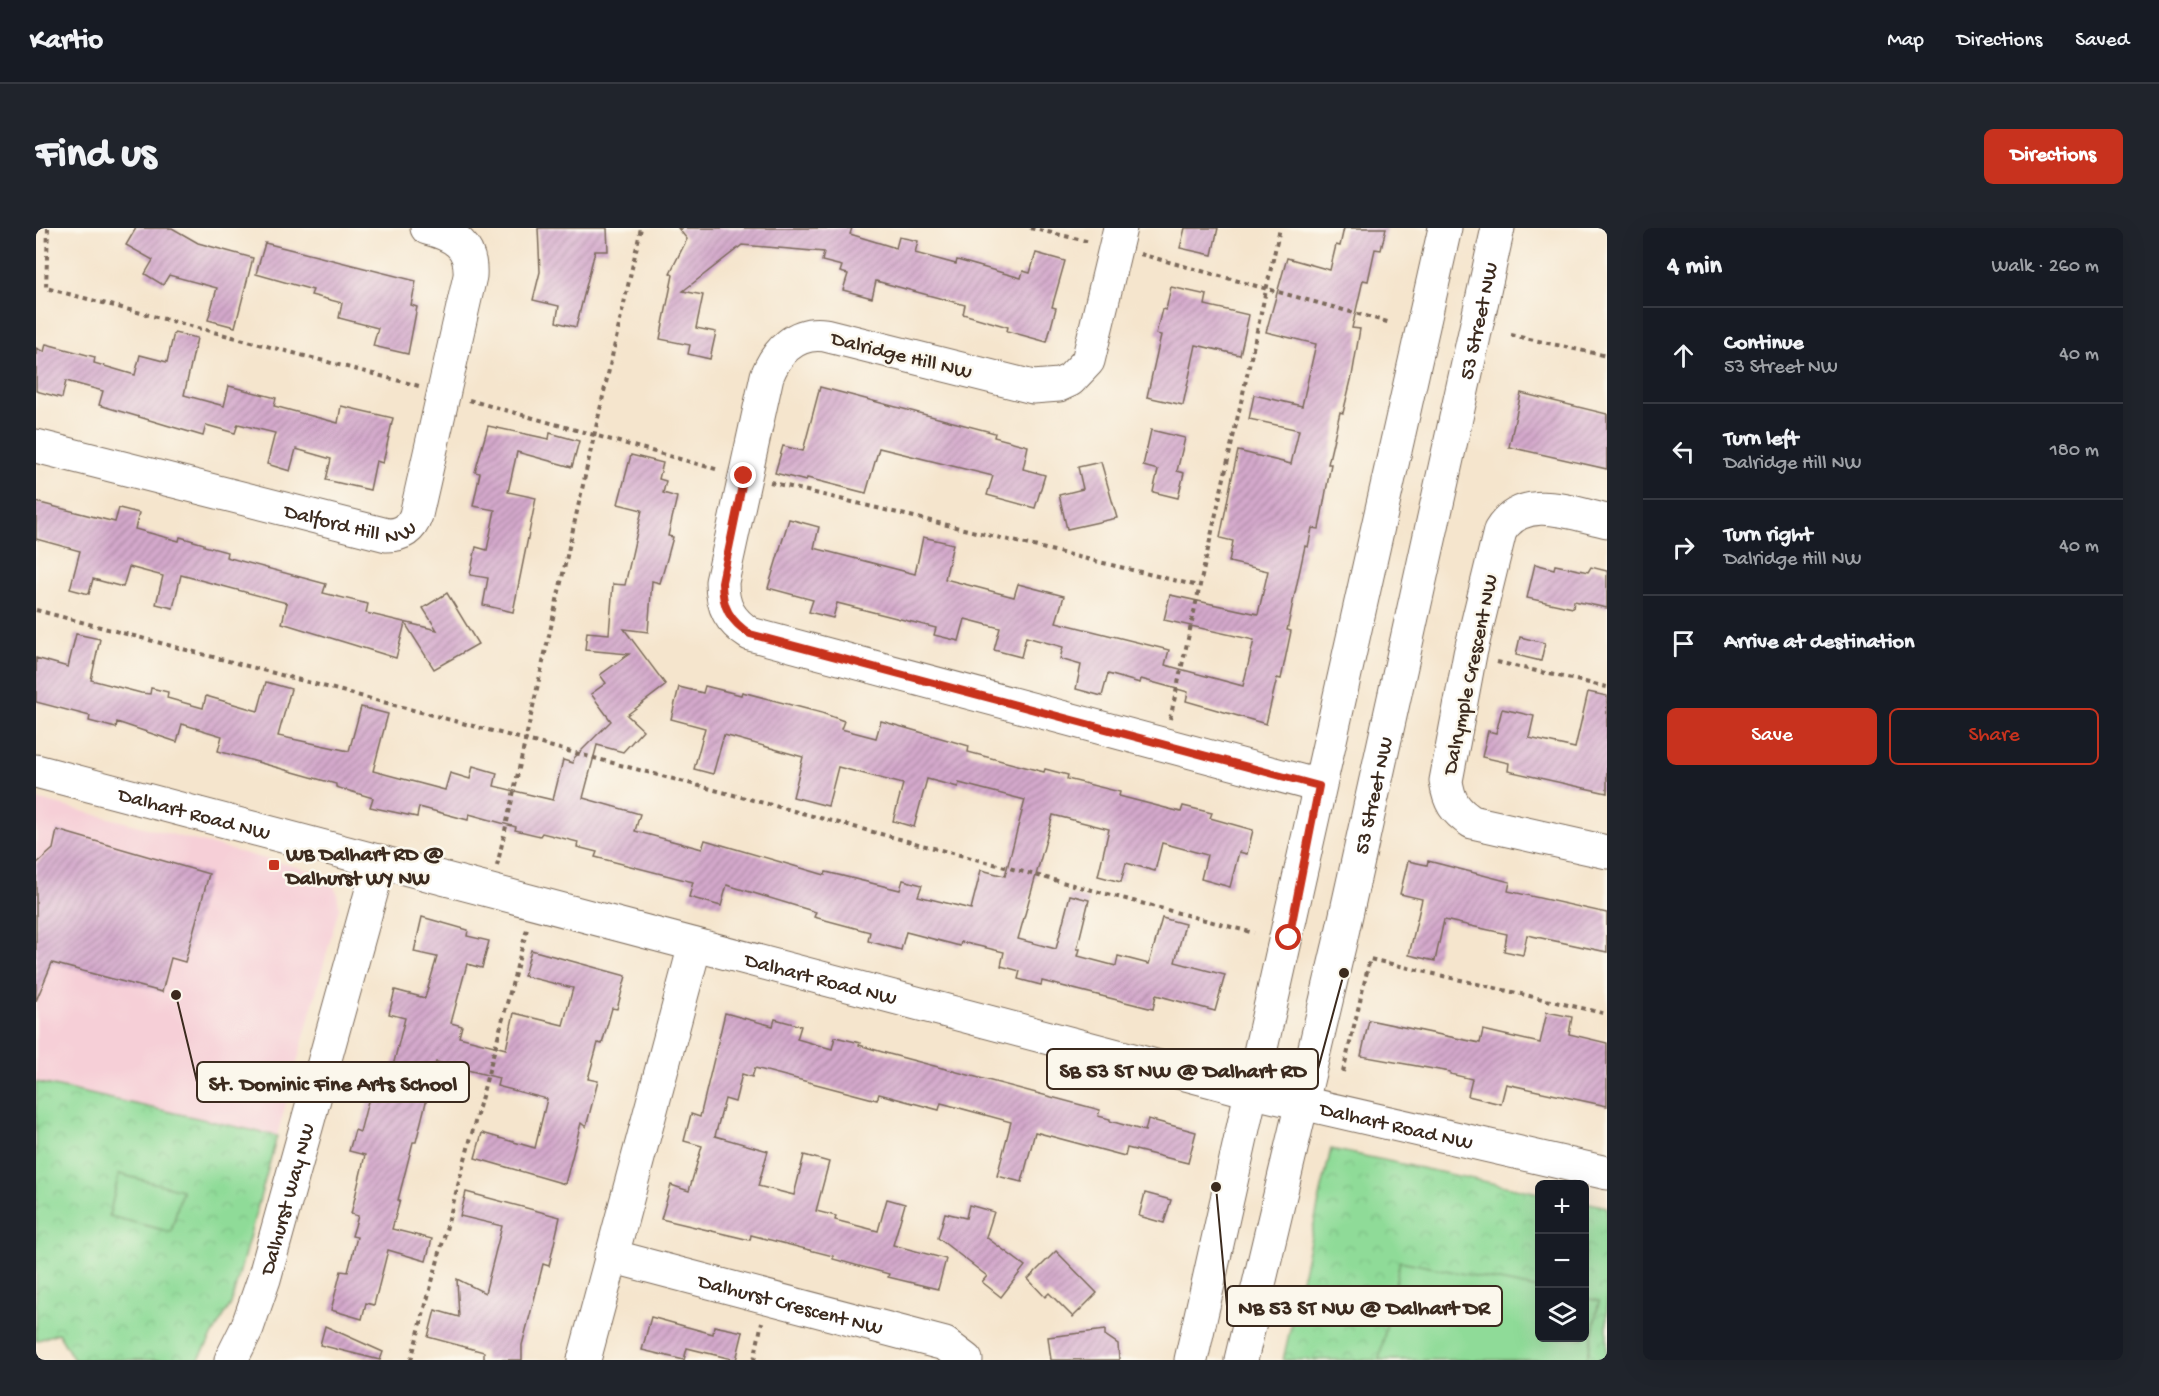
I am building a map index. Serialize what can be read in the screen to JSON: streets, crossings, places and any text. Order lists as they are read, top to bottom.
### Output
{
  "streets": {
    "street": [
      "53 Street NW",
      "Dalridge Hill NW",
      "Dalford Hill NW",
      "Dalrymple Crescent NW",
      "Dalhart Road NW",
      "Dalhurst Way NW",
      "Dalhurst Crescent NW"
    ]
  },
  "crossings": [
    ["53 Street NW", "Dalhart Road NW"],
    ["Dalhart Road NW", "Dalhurst Way NW"]
  ],
  "places": {
    "transit": ["WB Dalhart RD @ Dalhurst WY NW"],
    "other": ["SB 53 ST NW @ Dalhart RD", "St. Dominic Fine Arts School", "NB 53 ST NW @ Dalhart DR"]
  },
  "page": {
    "header": "Kartio",
    "nav": ["Map", "Directions", "Saved"],
    "buttons": [
      "Directions",
      ["Save", "Share"]
    ],
    "title": "Find us",
    "heading": ["4 min", "Walk · 260 m"],
    "list": [
      ["Continue", "53 Street NW", "40 m"],
      ["Turn left", "Dalridge Hill NW", "180 m"],
      ["Turn right", "Dalridge Hill NW", "40 m"],
      "Arrive at destination"
    ],
    "map_buttons": ["+", "−"]
  }
}
